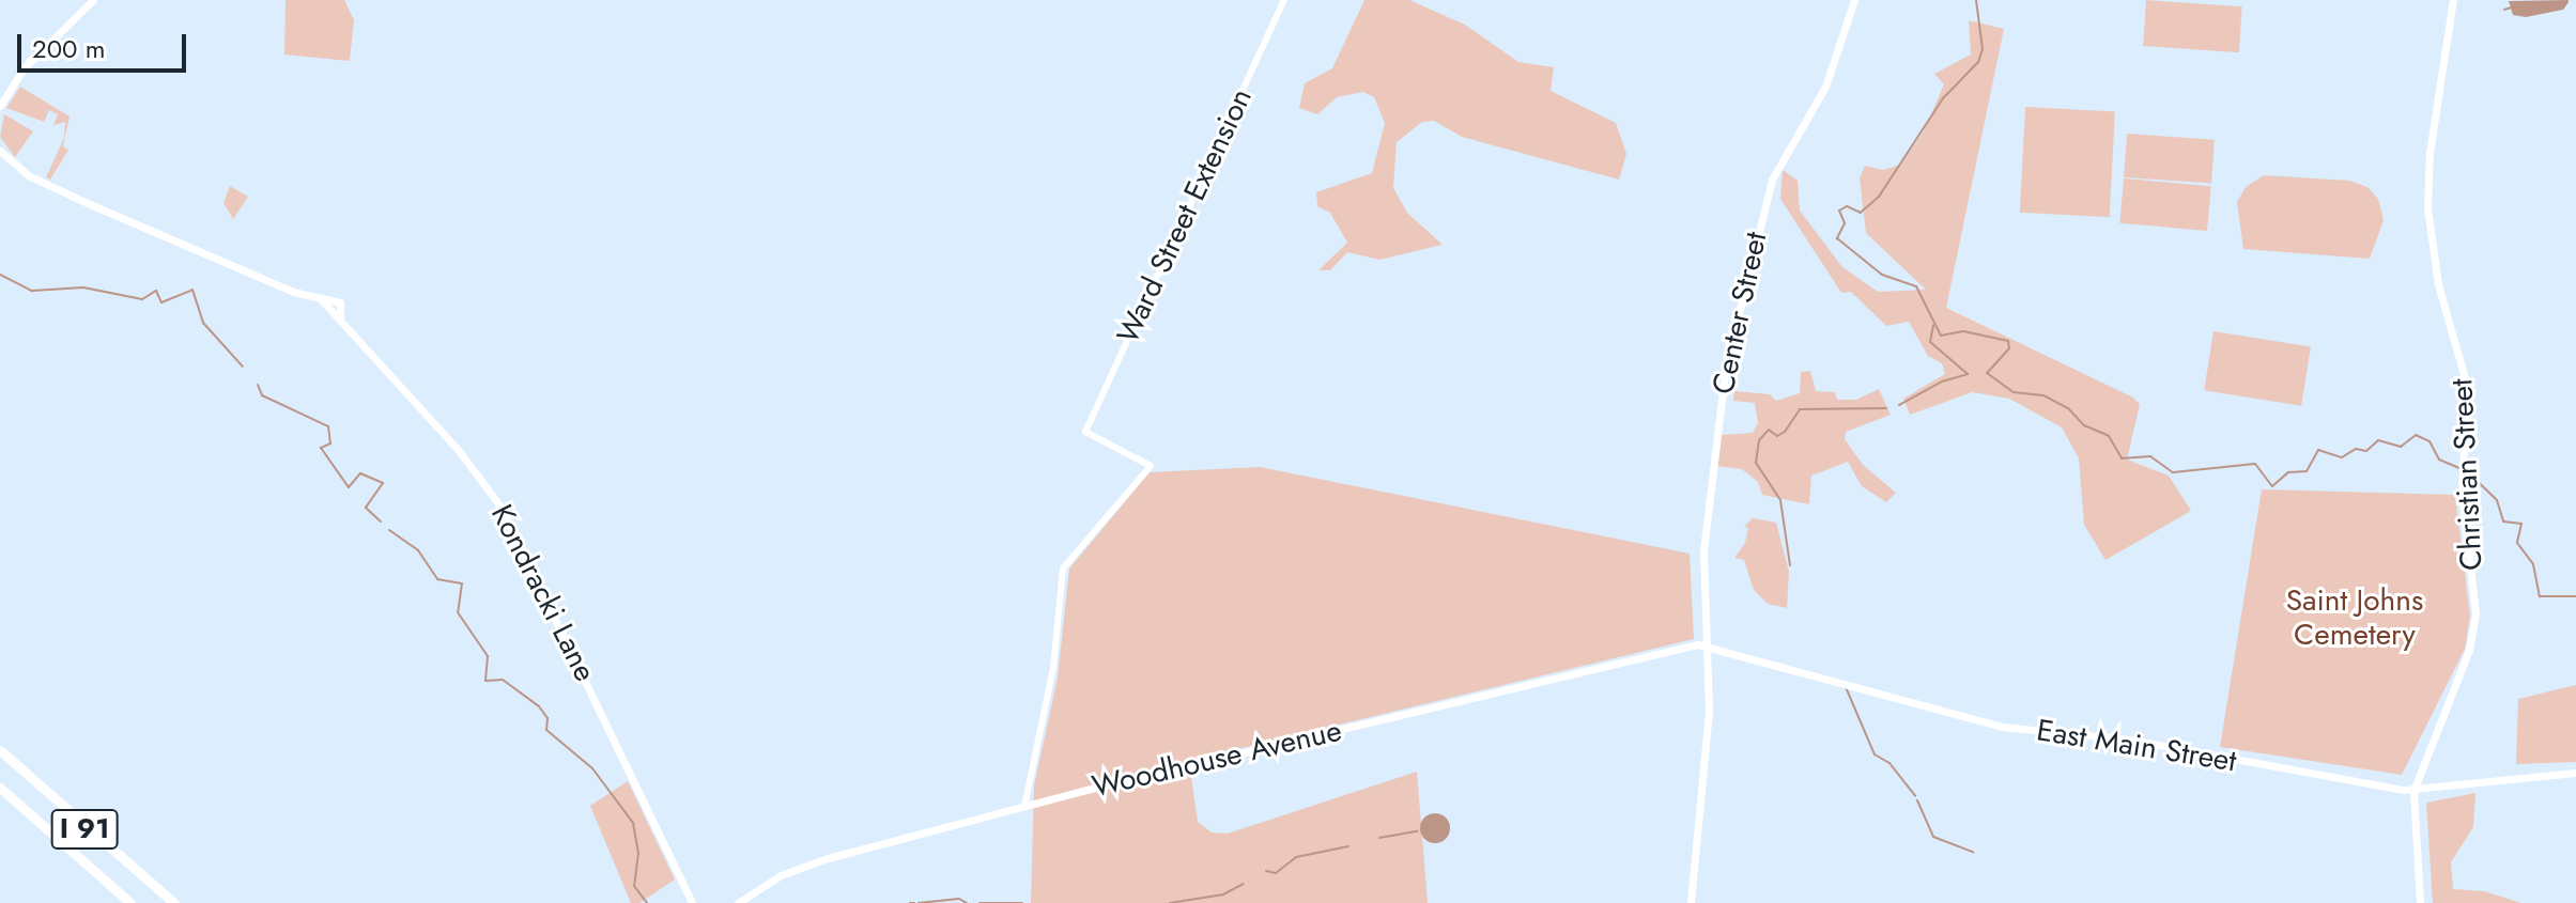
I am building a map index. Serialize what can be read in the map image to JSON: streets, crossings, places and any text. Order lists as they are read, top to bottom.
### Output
{
  "streets": {
    "highway": ["I 91"],
    "main road": [
      "Center Street",
      "Christian Street",
      "Kondracki Lane",
      "East Main Street",
      "Woodhouse Avenue"
    ],
    "street": ["Ward Street Extension"]
  },
  "crossings": [
    ["Ward Street Extension", "Woodhouse Avenue"],
    ["Center Street", "East Main Street"],
    ["Center Street", "Woodhouse Avenue"],
    ["Christian Street", "East Main Street"],
    ["East Main Street", "Woodhouse Avenue"]
  ],
  "parks": ["Saint Johns Cemetery"],
  "scale_bar": "200 m"
}
